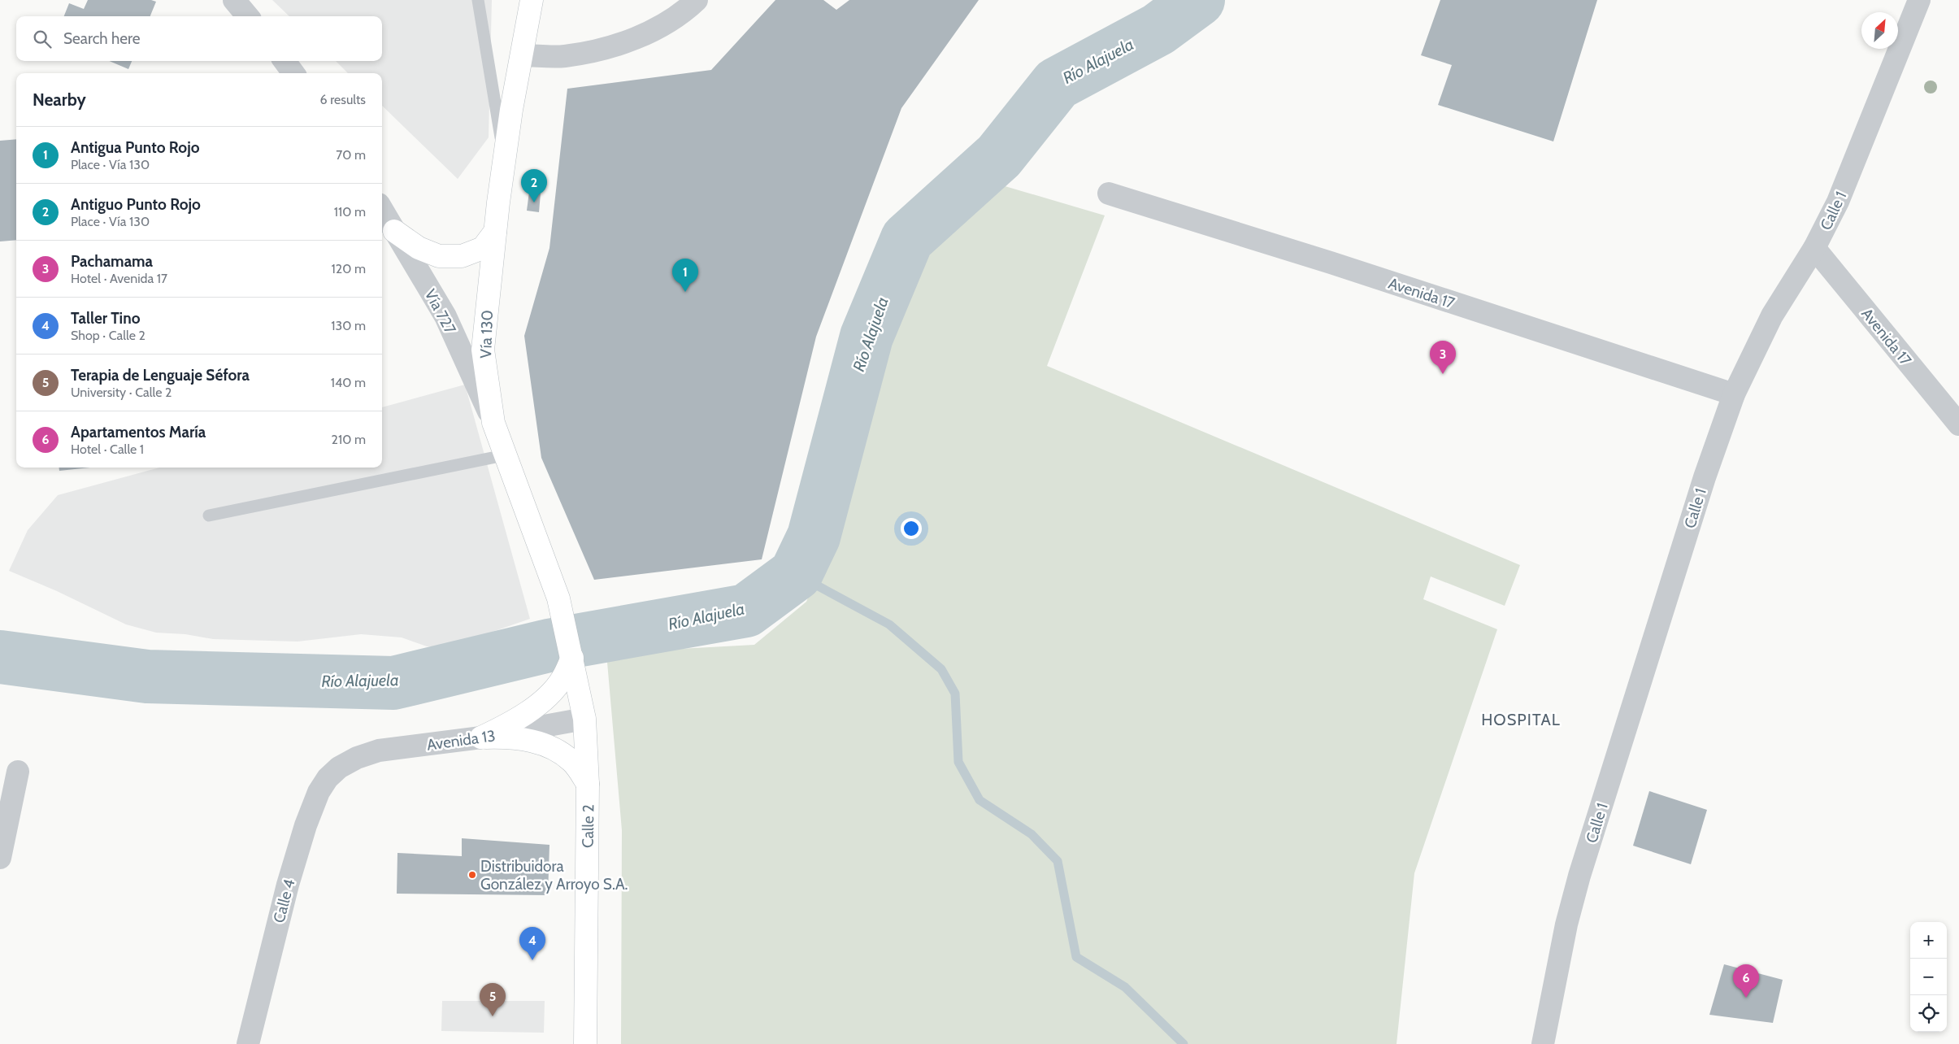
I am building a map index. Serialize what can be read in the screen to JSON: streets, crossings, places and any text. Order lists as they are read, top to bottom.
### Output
{
  "streets": {
    "main road": ["Vía 130", "Calle 2"],
    "street": [
      "Calle 1",
      "Avenida 17",
      "Vía 727",
      "Avenida 13",
      "Calle 4"
    ]
  },
  "crossings": [
    ["Calle 1", "Avenida 17"],
    ["Vía 727", "Vía 130"],
    ["Vía 130", "Calle 2"],
    ["Avenida 13", "Calle 2"],
    ["Avenida 13", "Calle 4"]
  ],
  "districts": ["HOSPITAL"],
  "water": ["Río Alajuela"],
  "places": ["Distribuidora González y Arroyo S.A."],
  "north": "top right",
  "page": {
    "search": "Search here",
    "heading": ["Nearby", "6 results"],
    "list": [
      {
        "mark": "1",
        "name": "Antigua Punto Rojo",
        "note": "Place · Vía 130",
        "value": "70 m"
      },
      {
        "mark": "2",
        "name": "Antiguo Punto Rojo",
        "note": "Place · Vía 130",
        "value": "110 m"
      },
      {
        "mark": "3",
        "name": "Pachamama",
        "note": "Hotel · Avenida 17",
        "value": "120 m"
      },
      {
        "mark": "4",
        "name": "Taller Tino",
        "note": "Shop · Calle 2",
        "value": "130 m"
      },
      {
        "mark": "5",
        "name": "Terapia de Lenguaje Séfora",
        "note": "University · Calle 2",
        "value": "140 m"
      },
      {
        "mark": "6",
        "name": "Apartamentos María",
        "note": "Hotel · Calle 1",
        "value": "210 m"
      }
    ],
    "pins": [
      "2",
      "1",
      "3",
      "4",
      "6",
      "5"
    ],
    "map_buttons": ["+", "−"]
  }
}
